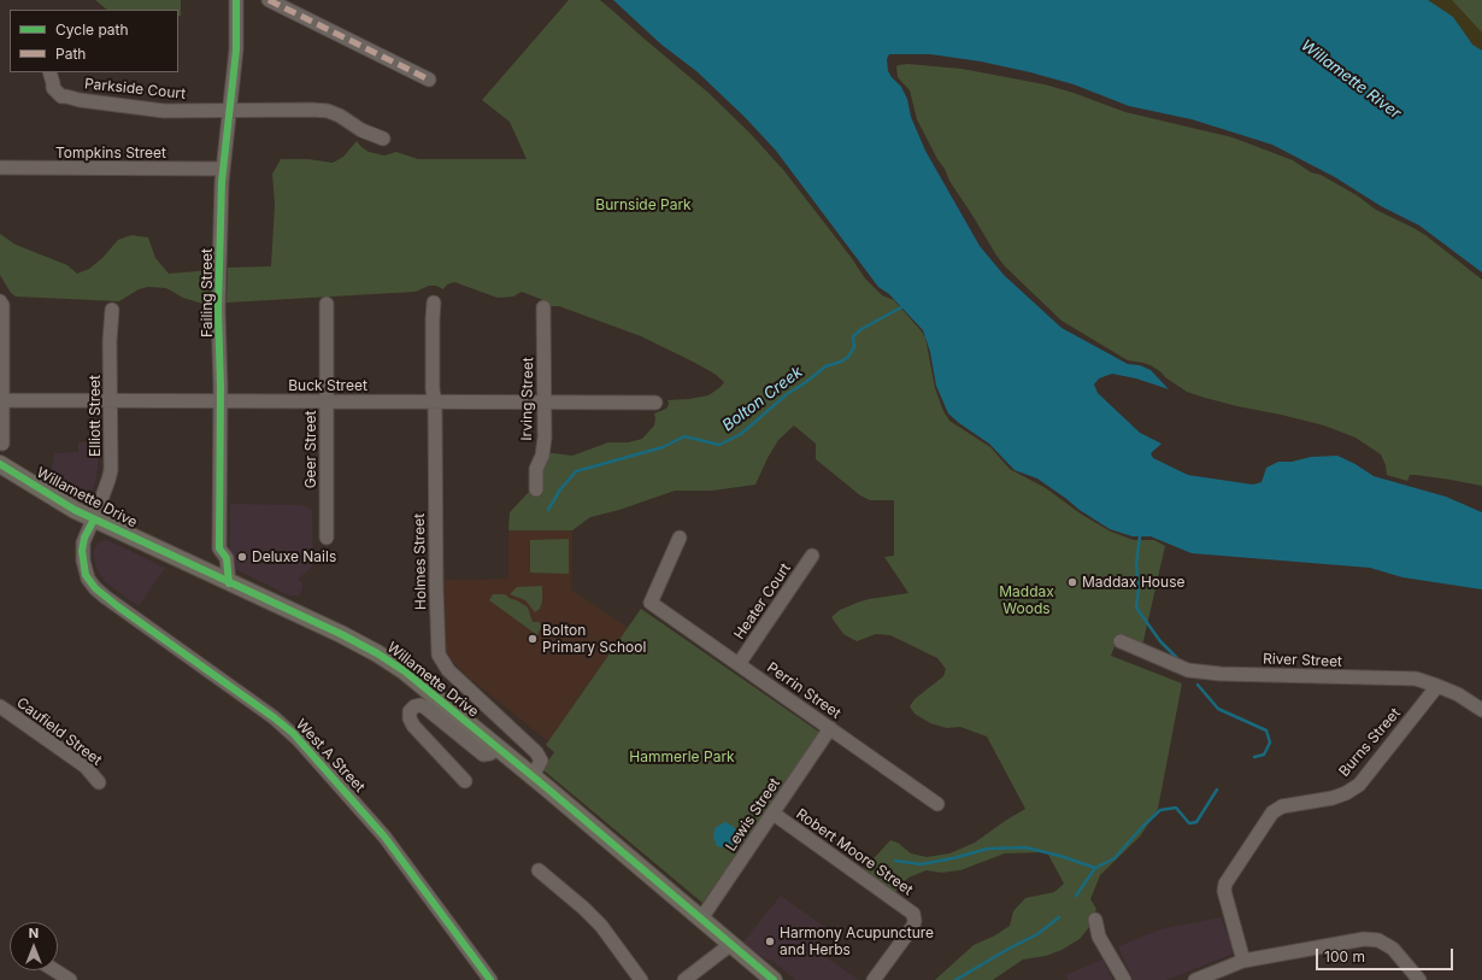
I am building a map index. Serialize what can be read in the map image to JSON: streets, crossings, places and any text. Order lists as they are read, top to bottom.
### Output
{
  "streets": {
    "main road": ["Willamette Drive"],
    "street": [
      "Parkside Court",
      "Tompkins Street",
      "Failing Street",
      "Buck Street",
      "Irving Street",
      "Elliott Street",
      "Geer Street",
      "Holmes Street",
      "Heater Court",
      "River Street",
      "Perrin Street",
      "Caufield Street",
      "Burns Street",
      "West A Street",
      "Lewis Street",
      "Robert Moore Street"
    ]
  },
  "crossings": [
    ["Parkside Court", "Failing Street"],
    ["Tompkins Street", "Failing Street"],
    ["Failing Street", "Buck Street"],
    ["Failing Street", "Willamette Drive"],
    ["Buck Street", "Irving Street"],
    ["Buck Street", "Elliott Street"],
    ["Buck Street", "Geer Street"],
    ["Buck Street", "Holmes Street"],
    ["Elliott Street", "Willamette Drive"],
    ["Elliott Street", "West A Street"],
    ["Willamette Drive", "Holmes Street"],
    ["Willamette Drive", "West A Street"],
    ["Willamette Drive", "Lewis Street"],
    ["Heater Court", "Perrin Street"],
    ["River Street", "Burns Street"],
    ["Perrin Street", "Lewis Street"],
    ["Lewis Street", "Robert Moore Street"]
  ],
  "water": ["Willamette River", "Bolton Creek"],
  "parks": ["Burnside Park", "Maddax Woods", "Hammerle Park"],
  "places": [
    "Deluxe Nails",
    "Maddax House",
    "Bolton Primary School",
    "Harmony Acupuncture and Herbs"
  ],
  "legend": ["Cycle path", "Path"],
  "scale_bar": "100 m",
  "north": "top"
}
